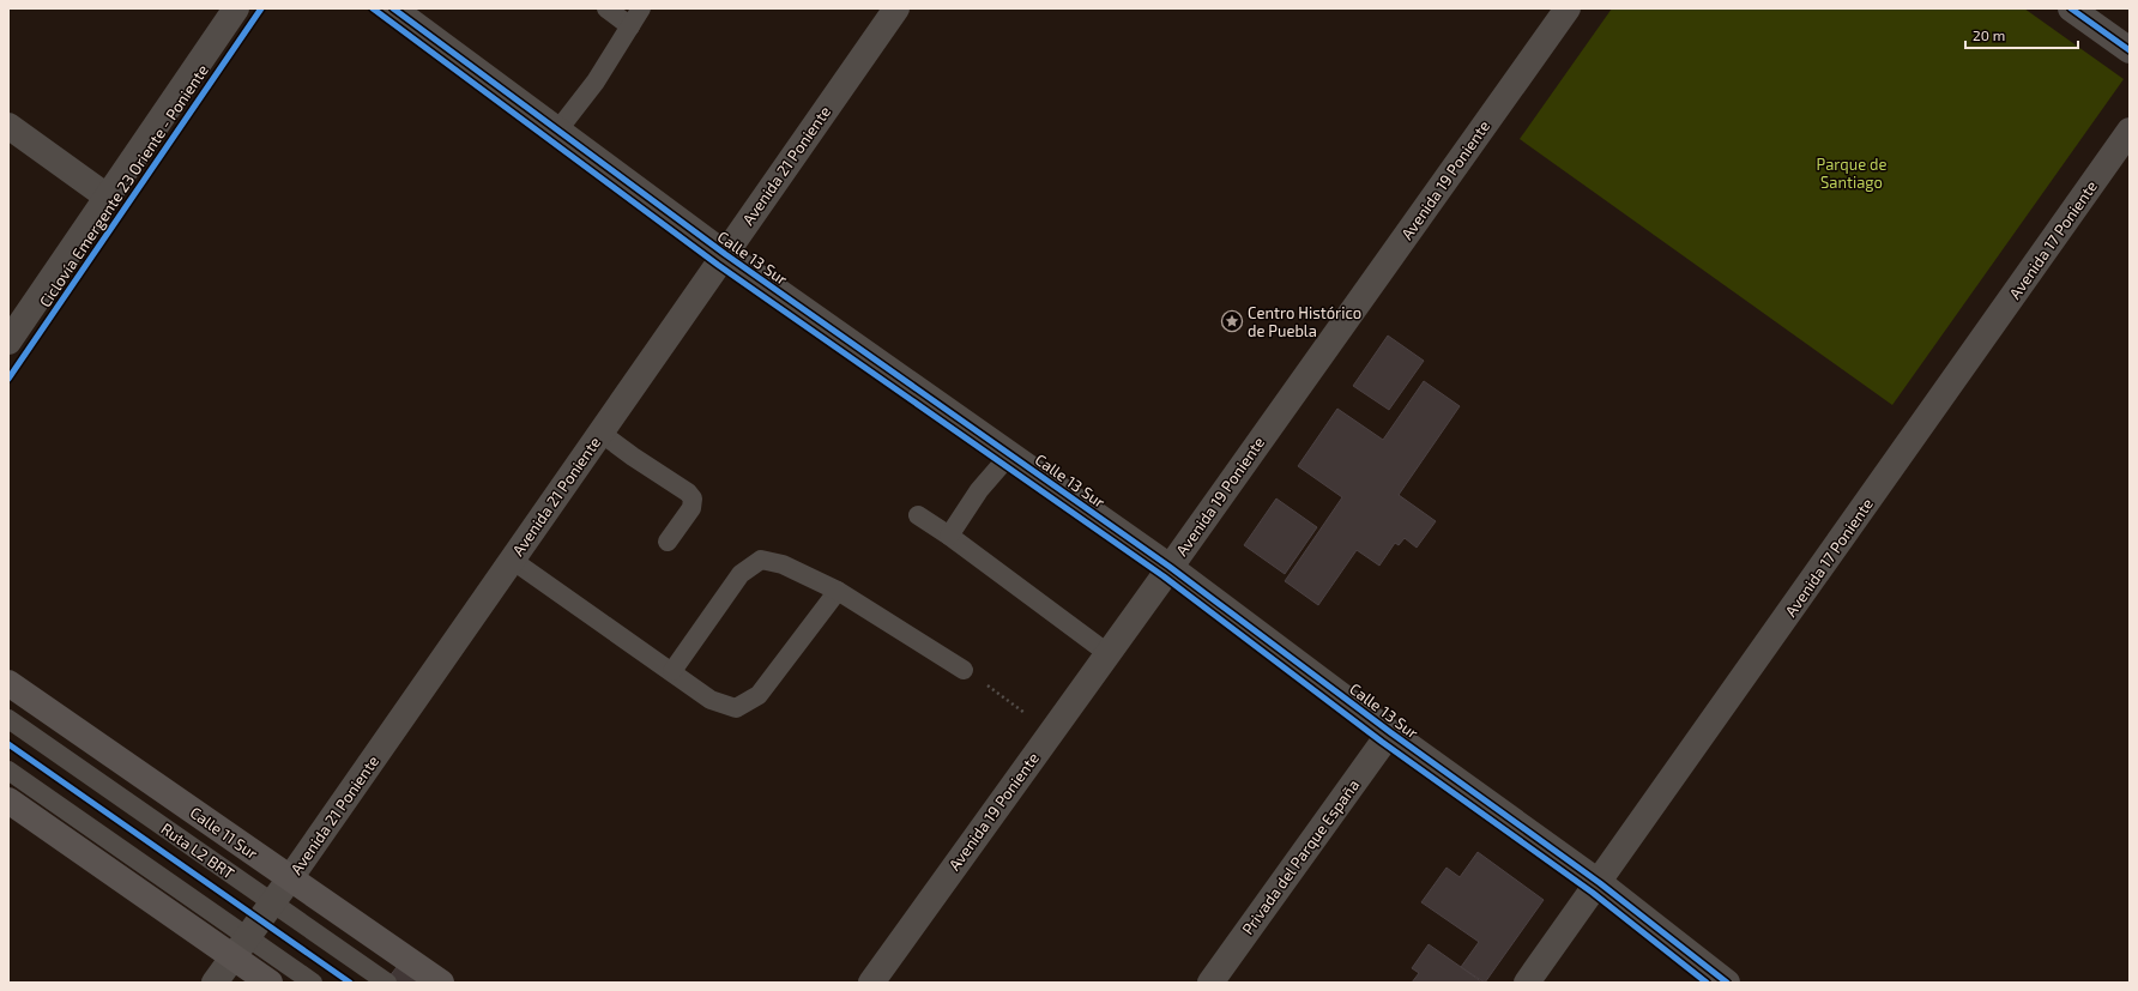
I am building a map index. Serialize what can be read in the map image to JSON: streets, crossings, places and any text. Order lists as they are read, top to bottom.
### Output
{
  "streets": {
    "main road": ["Calle 11 Sur"],
    "street": [
      "Avenida 21 Poniente",
      "Avenida 19 Poniente",
      "Avenida 17 Poniente",
      "Calle 13 Sur",
      "Privada del Parque España"
    ],
    "lane": ["Ruta L2 BRT"],
    "cycle path": ["Ciclovía Emergente 23 Oriente - Poniente"]
  },
  "crossings": [
    ["Avenida 21 Poniente", "Calle 13 Sur"],
    ["Avenida 21 Poniente", "Calle 11 Sur"],
    ["Avenida 21 Poniente", "Ruta L2 BRT"],
    ["Avenida 19 Poniente", "Calle 13 Sur"],
    ["Avenida 17 Poniente", "Calle 13 Sur"],
    ["Calle 13 Sur", "Privada del Parque España"]
  ],
  "parks": ["Parque de Santiago"],
  "places": {
    "place": ["Centro Histórico de Puebla"]
  },
  "scale_bar": "20 m"
}
